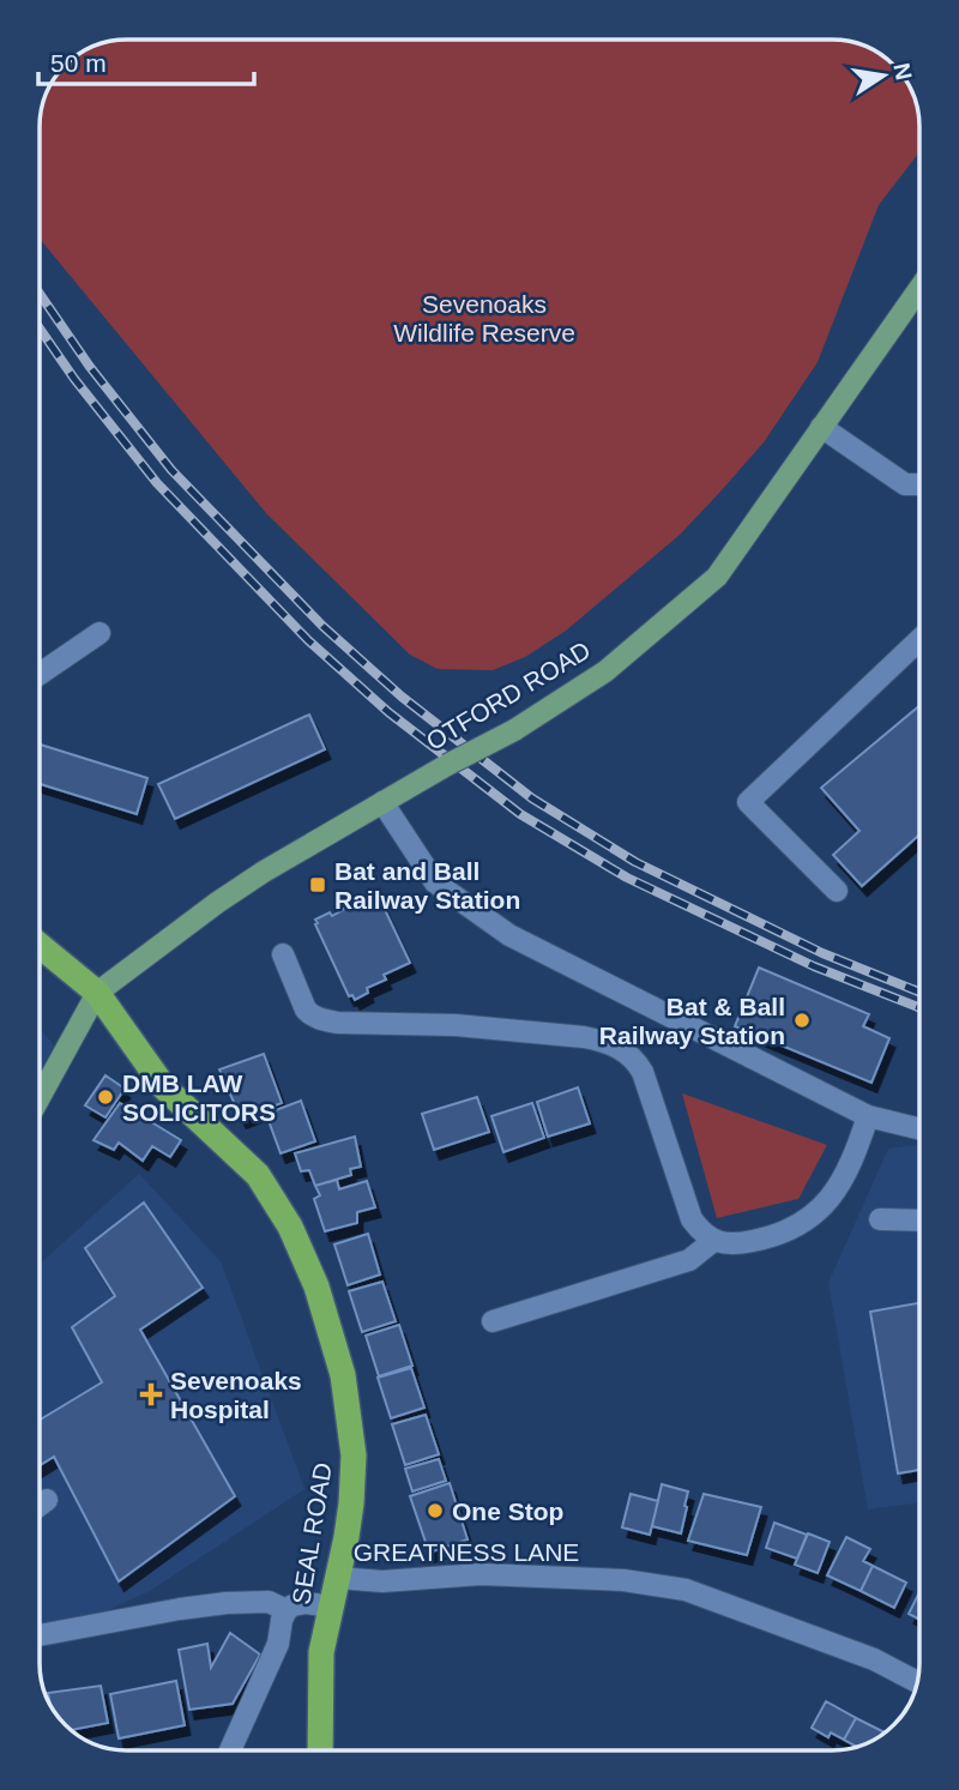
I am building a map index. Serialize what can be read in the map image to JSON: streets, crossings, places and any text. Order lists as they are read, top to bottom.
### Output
{
  "streets": {
    "highway": ["SEAL ROAD"],
    "main road": ["OTFORD ROAD"],
    "street": ["GREATNESS LANE"]
  },
  "crossings": [
    ["OTFORD ROAD", "SEAL ROAD"],
    ["SEAL ROAD", "GREATNESS LANE"]
  ],
  "parks": ["Sevenoaks Wildlife Reserve"],
  "places": {
    "transit": ["Bat and Ball Railway Station"],
    "other": ["Bat & Ball Railway Station", "DMB LAW SOLICITORS", "One Stop"],
    "health": ["Sevenoaks Hospital"]
  },
  "scale_bar": "50 m",
  "north": "right"
}
